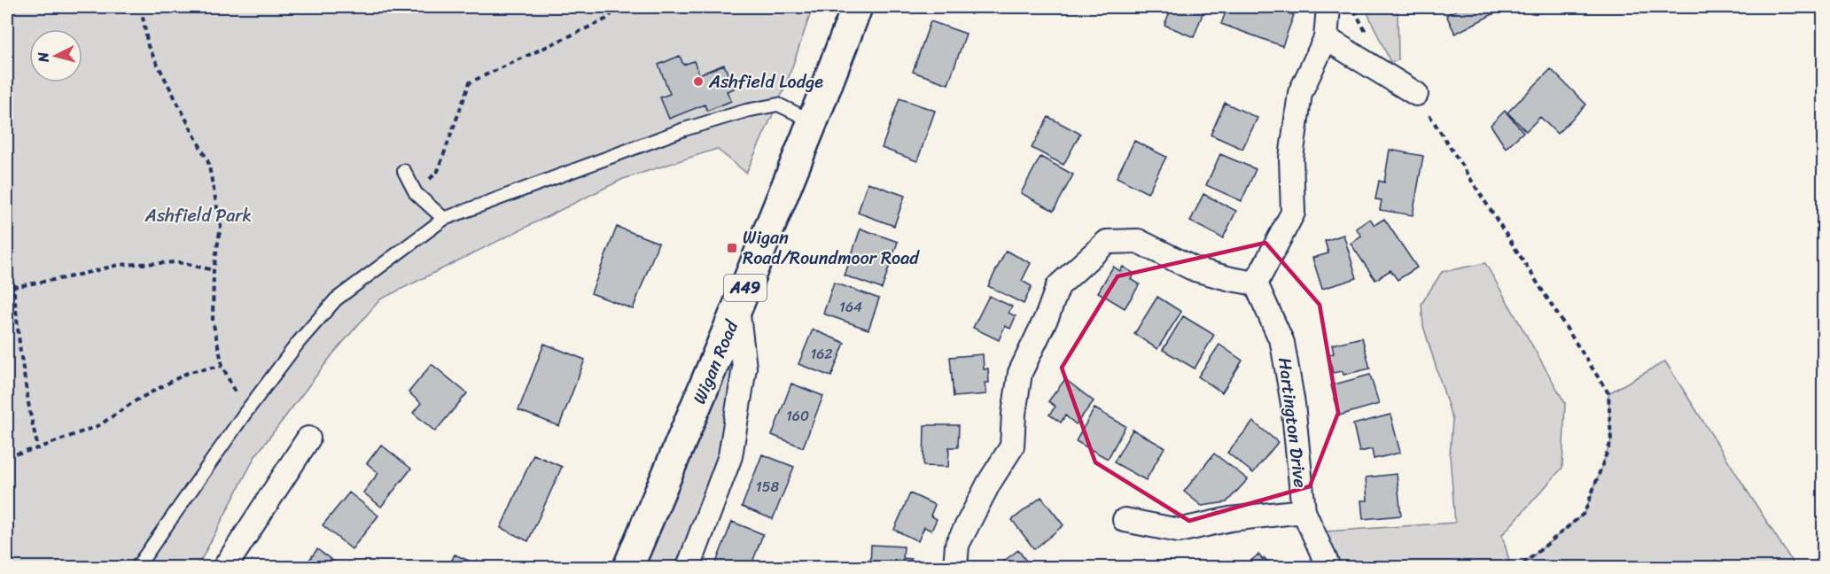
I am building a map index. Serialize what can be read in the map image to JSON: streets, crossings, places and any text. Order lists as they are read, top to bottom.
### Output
{
  "streets": {
    "highway": ["A49", "Wigan Road"],
    "street": ["Hartington Drive"]
  },
  "parks": ["Ashfield Park"],
  "places": {
    "other": ["Ashfield Lodge"],
    "transit": ["Wigan Road/Roundmoor Road"]
  },
  "house_numbers": [
    "164",
    "162",
    "160",
    "158"
  ],
  "north": "left"
}
